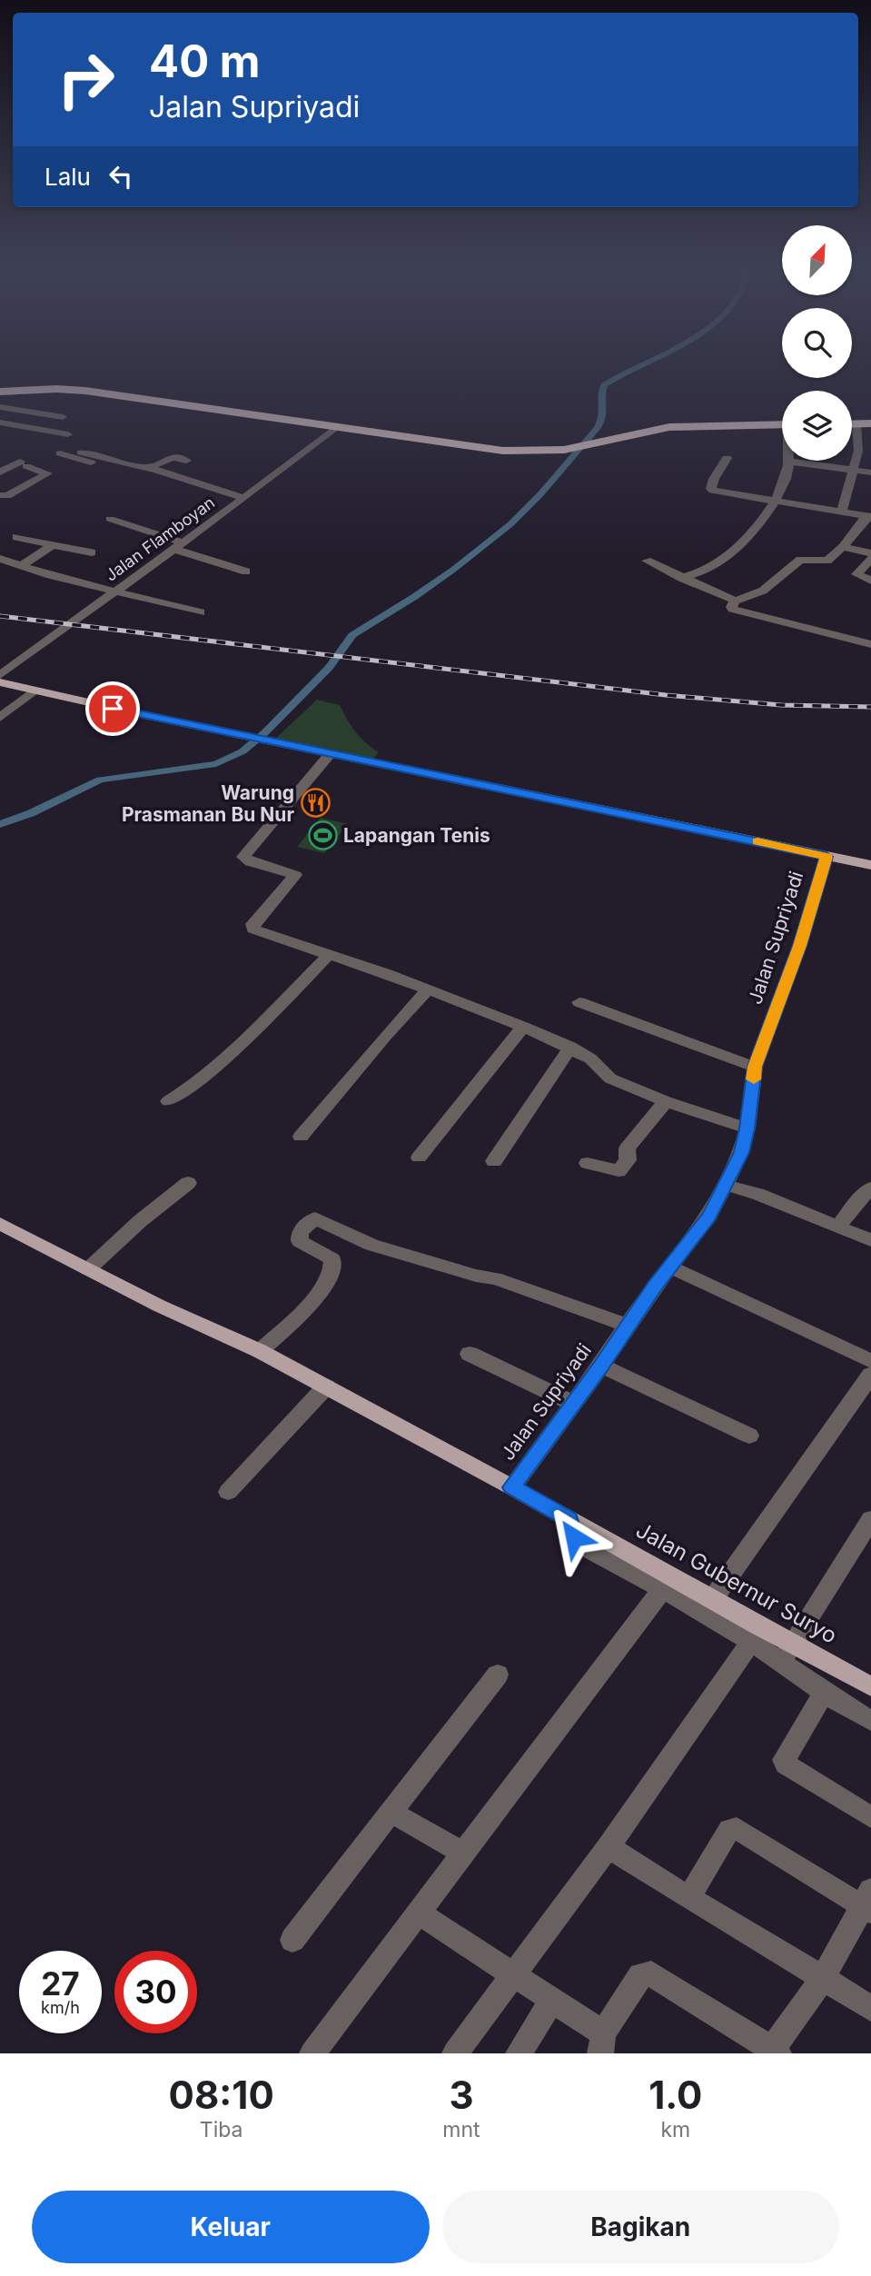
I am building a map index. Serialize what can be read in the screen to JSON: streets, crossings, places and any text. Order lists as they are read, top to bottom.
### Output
{
  "streets": {
    "main road": ["Jalan Supriyadi", "Jalan Gubernur Suryo"],
    "street": ["Jalan Flamboyan"]
  },
  "places": {
    "restaurant": ["Warung Prasmanan Bu Nur"],
    "sports": ["Lapangan Tenis"]
  },
  "north": "top right",
  "page": {
    "turn": ["40 m", "Jalan Supriyadi"],
    "then": "Lalu",
    "speed": "27 km/h",
    "limit": "30",
    "eta": [
      "08:10",
      "Tiba",
      "3",
      "mnt",
      "1.0",
      "km"
    ],
    "buttons": ["Keluar", "Bagikan"]
  }
}
